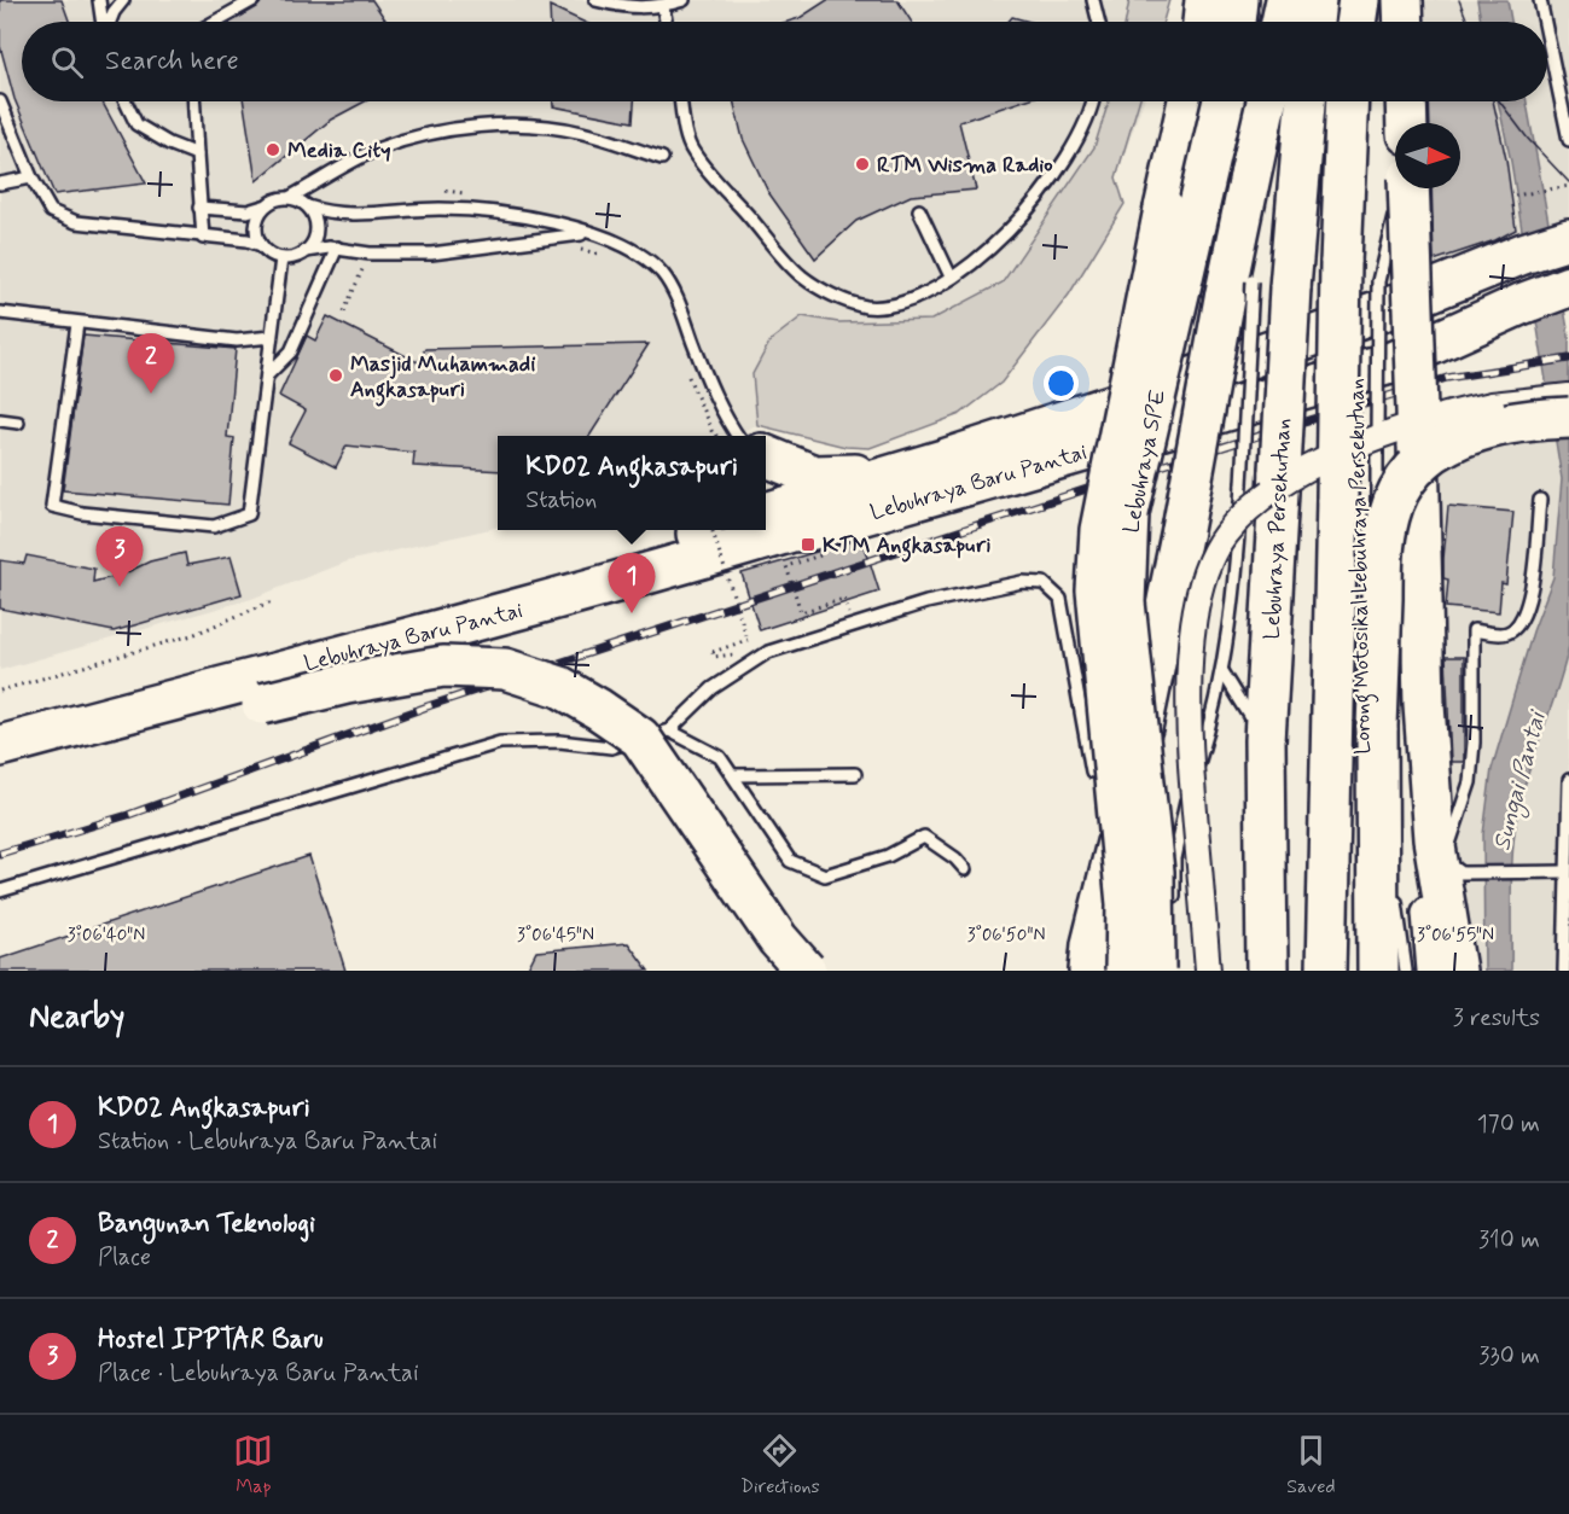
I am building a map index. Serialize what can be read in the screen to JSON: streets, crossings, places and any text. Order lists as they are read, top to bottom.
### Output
{
  "streets": {
    "highway": ["Lebuhraya SPE", "Lebuhraya Baru Pantai", "Lebuhraya Persekutuan"],
    "lane": ["Lorong Motosikal Lebuhraya Persekutuan"]
  },
  "water": ["Sungai Pantai"],
  "places": {
    "other": ["Media City", "RTM Wisma Radio", "Masjid Muhammadi Angkasapuri"],
    "transit": ["KTM Angkasapuri"]
  },
  "north": "right",
  "page": {
    "search": "Search here",
    "pins": ["2", "3", "1"],
    "popup": ["KD02 Angkasapuri", "Station"],
    "heading": ["Nearby", "3 results"],
    "list": [
      {
        "mark": "1",
        "name": "KD02 Angkasapuri",
        "note": "Station · Lebuhraya Baru Pantai",
        "value": "170 m"
      },
      {
        "mark": "2",
        "name": "Bangunan Teknologi",
        "note": "Place",
        "value": "310 m"
      },
      {
        "mark": "3",
        "name": "Hostel IPPTAR Baru",
        "note": "Place · Lebuhraya Baru Pantai",
        "value": "330 m"
      }
    ],
    "nav": ["Map", "Directions", "Saved"]
  },
  "coordinates": [
    "3°06'40\"N",
    "3°06'45\"N",
    "3°06'50\"N",
    "3°06'55\"N"
  ]
}
